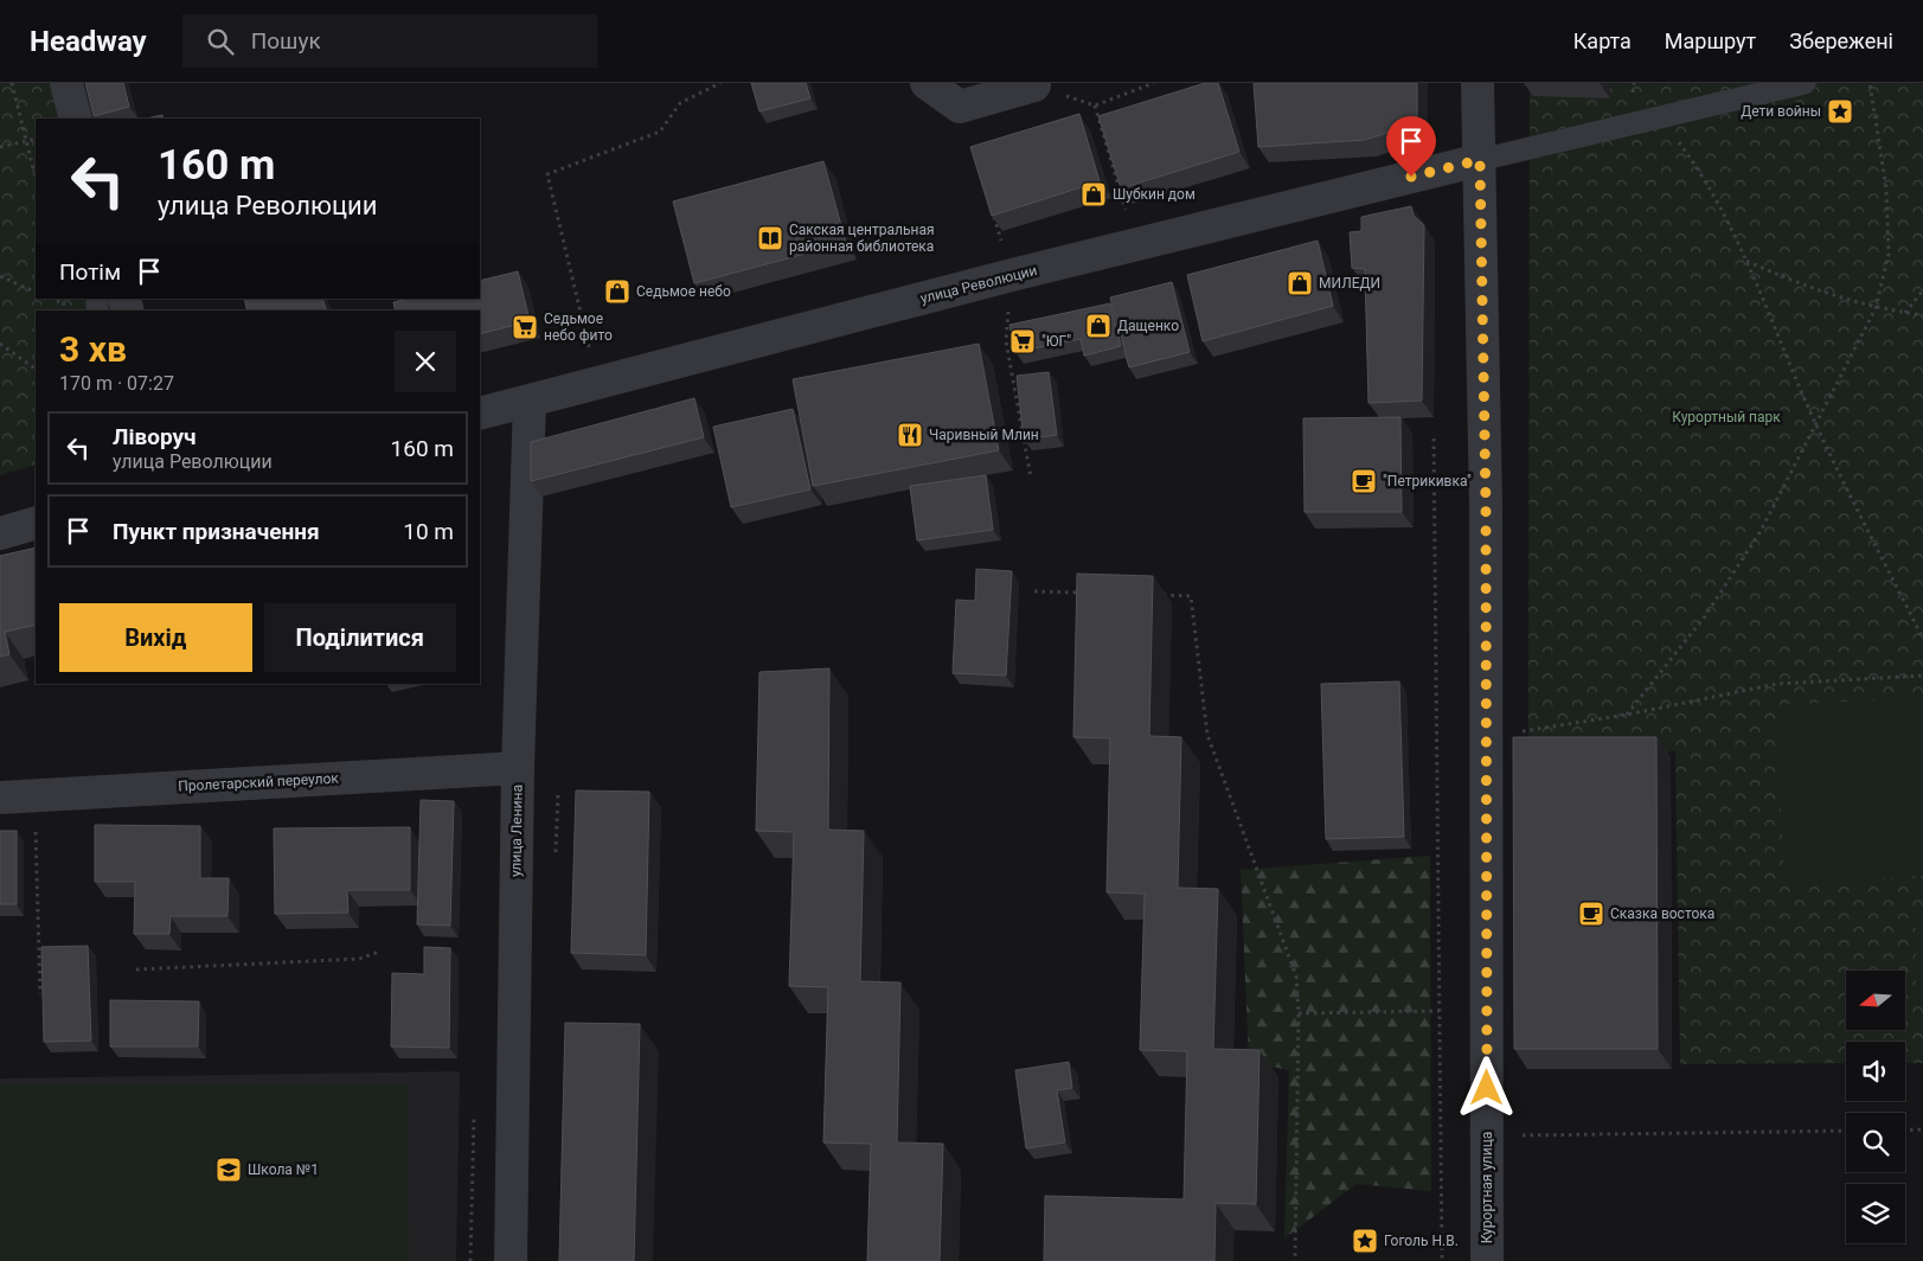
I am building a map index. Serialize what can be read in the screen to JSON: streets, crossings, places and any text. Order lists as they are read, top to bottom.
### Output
{
  "streets": {
    "street": [
      "улица Революции",
      "Пролетарский переулок",
      "улица Ленина",
      "Курортная улица"
    ]
  },
  "crossings": [
    ["улица Революции", "улица Ленина"],
    ["улица Революции", "Курортная улица"],
    ["Пролетарский переулок", "улица Ленина"]
  ],
  "parks": ["Курортный парк"],
  "places": {
    "place": ["Дети войны", "Гоголь Н.В."],
    "shop": [
      "Шубкин дом",
      "МИЛЕДИ",
      "Седьмое небо",
      "Дащенко"
    ],
    "library": ["Сакская центральная районная библиотека"],
    "supermarket": ["Седьмое небо фито", "\"ЮГ\""],
    "restaurant": ["Чаривный Млин"],
    "cafe": ["\"Петрикивка\"", "Сказка востока"],
    "school or university": ["Школа №1"]
  },
  "north": "left",
  "page": {
    "header": "Headway",
    "search": "Пошук",
    "nav": ["Карта", "Маршрут", "Збережені"],
    "turn": ["160 m", "улица Революции"],
    "then": "Потім",
    "heading": ["3 хв", "170 m · 07:27"],
    "list": [
      {
        "name": "Ліворуч",
        "note": "улица Революции",
        "value": "160 m"
      },
      {
        "name": "Пункт призначення",
        "value": "10 m"
      }
    ],
    "buttons": ["Вихід", "Поділитися"]
  }
}
